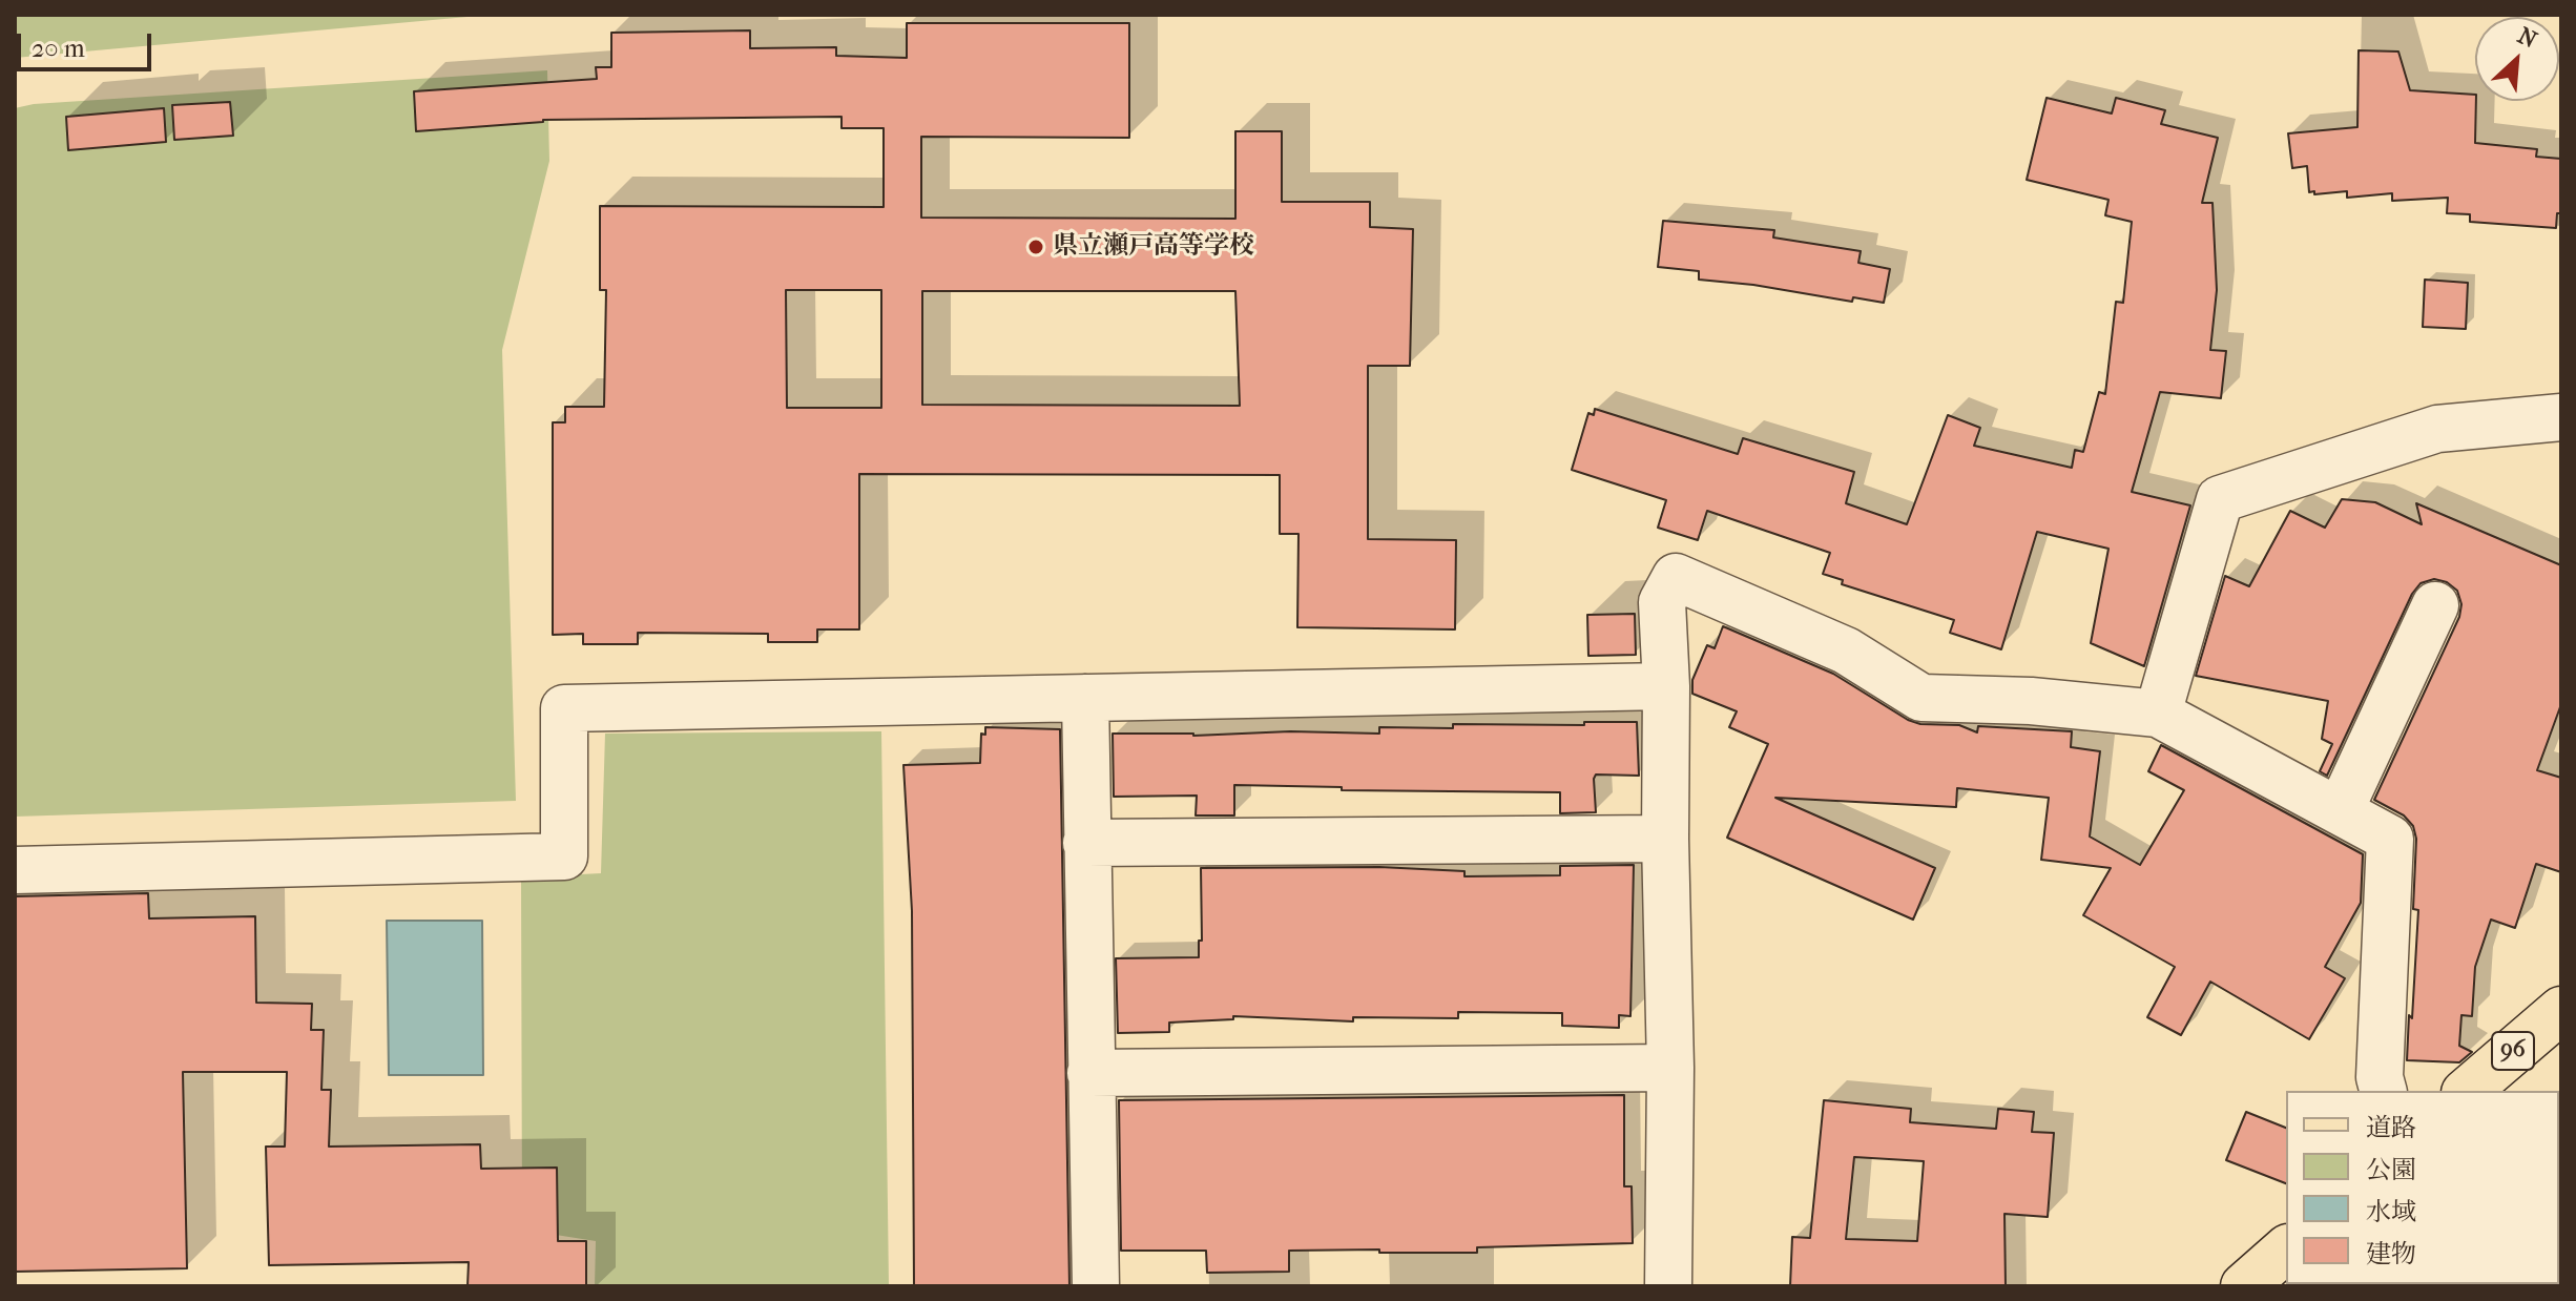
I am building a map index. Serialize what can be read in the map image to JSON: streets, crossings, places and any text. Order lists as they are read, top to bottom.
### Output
{
  "streets": {
    "main road": ["96"]
  },
  "places": ["県立瀬戸高等学校"],
  "legend": [
    "道路",
    "公園",
    "水域",
    "建物"
  ],
  "scale_bar": "20 m",
  "north": "top right"
}
